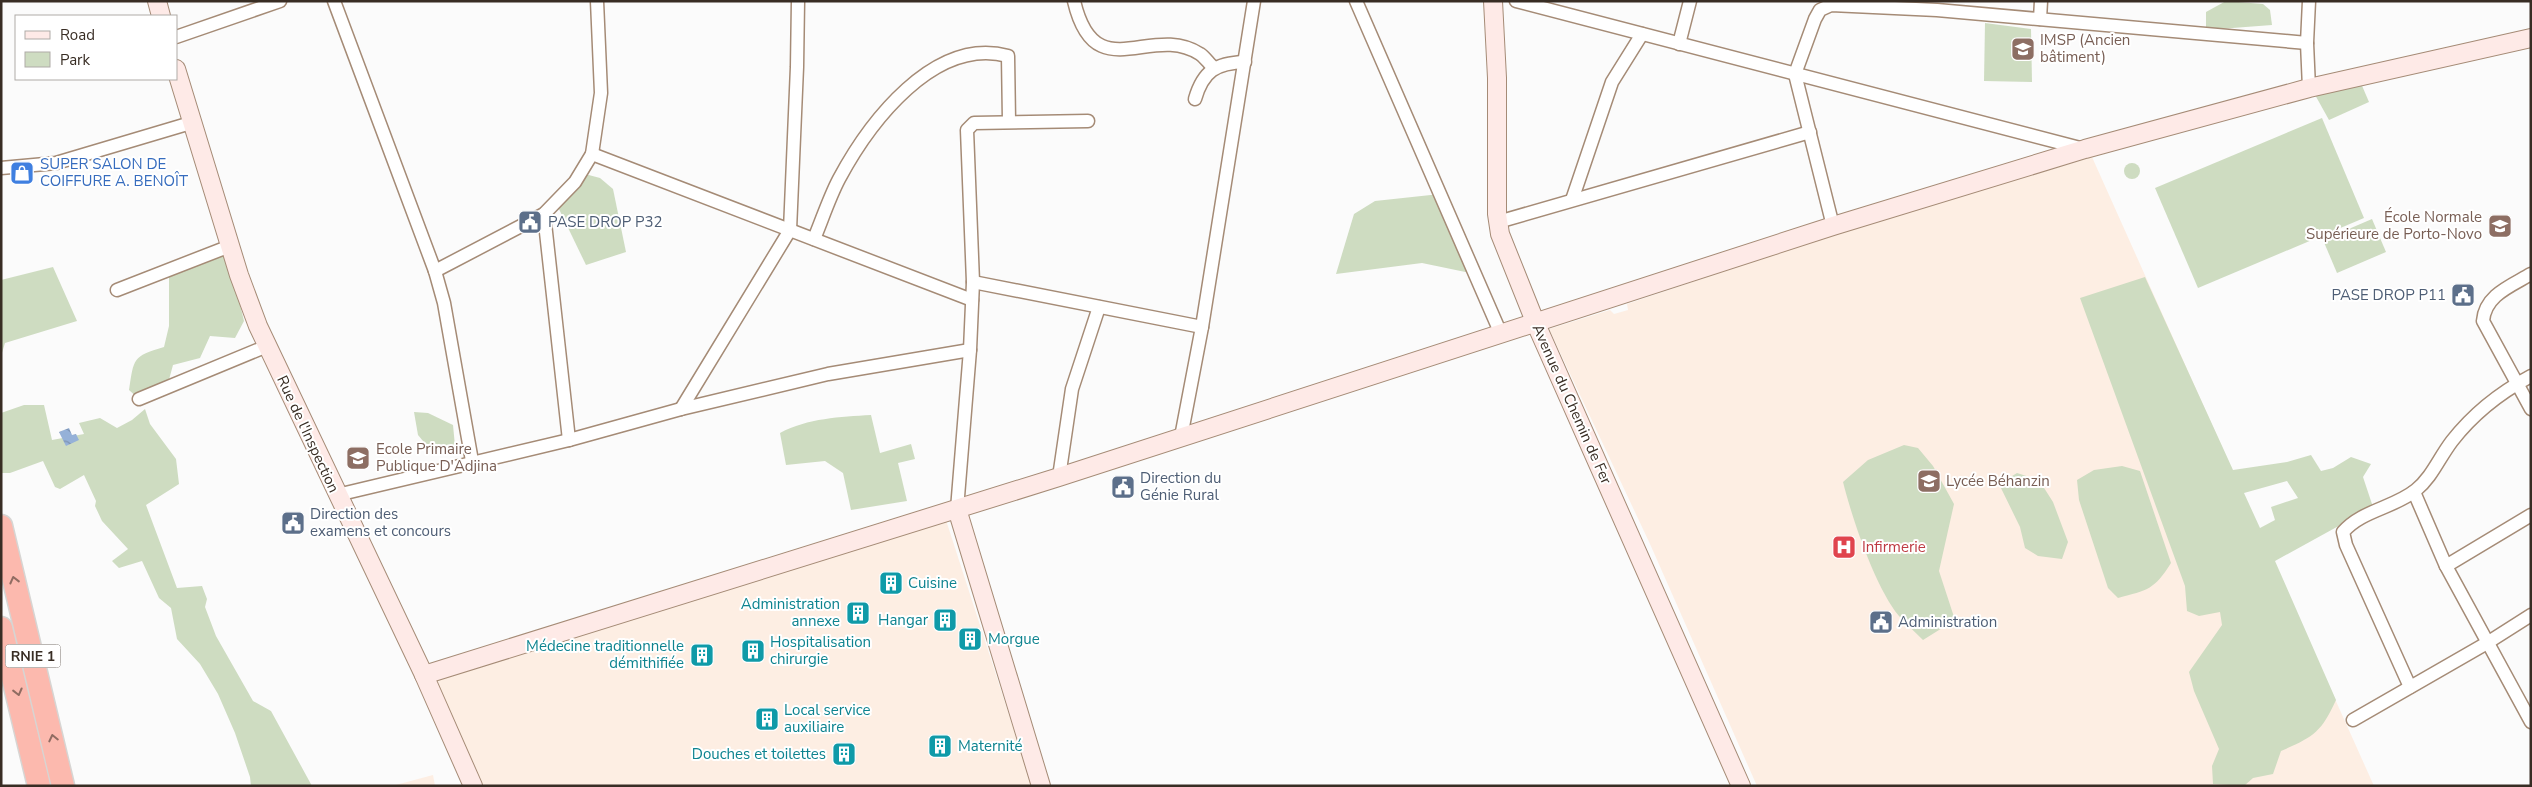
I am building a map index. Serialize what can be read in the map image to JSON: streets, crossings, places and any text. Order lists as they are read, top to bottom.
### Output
{
  "streets": {
    "highway": ["RNIE 1"],
    "street": ["Avenue du Chemin de Fer", "Rue de l'Inspection"]
  },
  "places": {
    "school or university": [
      "IMSP (Ancien bâtiment)",
      "École Normale Supérieure de Porto-Novo",
      "Ecole Primaire Publique D'Adjina",
      "Lycée Béhanzin"
    ],
    "shop": ["SUPER SALON DE COIFFURE A. BENOÎT"],
    "public building": [
      "PASE DROP P32",
      "PASE DROP P11",
      "Direction du Génie Rural",
      "Direction des examens et concours",
      "Administration"
    ],
    "hospital": ["Infirmerie"],
    "building": [
      "Cuisine",
      "Administration annexe",
      "Hangar",
      "Morgue",
      "Hospitalisation chirurgie",
      "Médecine traditionnelle démithifiée",
      "Local service auxiliaire",
      "Maternité",
      "Douches et toilettes"
    ]
  },
  "legend": ["Road", "Park"]
}
